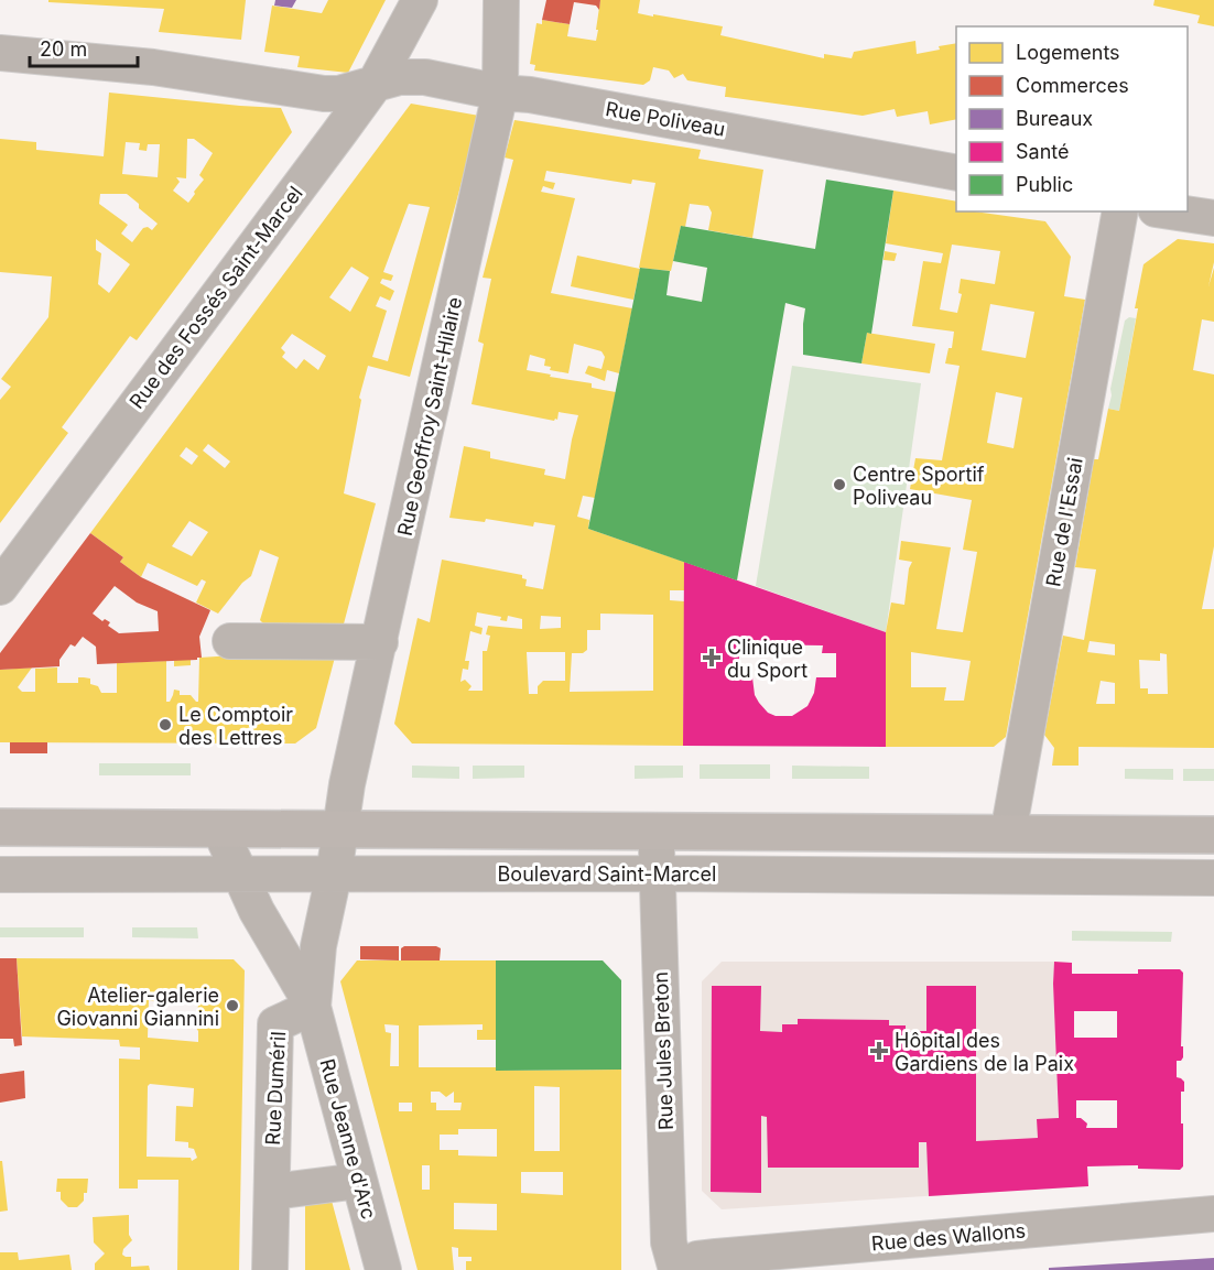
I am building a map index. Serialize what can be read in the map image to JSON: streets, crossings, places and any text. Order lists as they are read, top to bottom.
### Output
{
  "streets": {
    "main road": ["Boulevard Saint-Marcel"],
    "street": [
      "Rue Poliveau",
      "Rue des Fossés Saint-Marcel",
      "Rue Geoffroy Saint-Hilaire",
      "Rue de l'Essai",
      "Rue Jules Breton",
      "Rue Duméril",
      "Rue Jeanne d'Arc",
      "Rue des Wallons"
    ]
  },
  "crossings": [
    ["Rue Poliveau", "Rue des Fossés Saint-Marcel"],
    ["Rue Poliveau", "Rue Geoffroy Saint-Hilaire"],
    ["Rue Geoffroy Saint-Hilaire", "Boulevard Saint-Marcel"],
    ["Rue Geoffroy Saint-Hilaire", "Rue Jeanne d'Arc"],
    ["Rue de l'Essai", "Boulevard Saint-Marcel"],
    ["Boulevard Saint-Marcel", "Rue Jules Breton"],
    ["Boulevard Saint-Marcel", "Rue Jeanne d'Arc"],
    ["Rue Duméril", "Rue Jeanne d'Arc"]
  ],
  "places": {
    "other": ["Centre Sportif Poliveau", "Le Comptoir des Lettres", "Atelier-galerie Giovanni Giannini"],
    "health": ["Clinique du Sport", "Hôpital des Gardiens de la Paix"]
  },
  "legend": [
    "Logements",
    "Commerces",
    "Bureaux",
    "Santé",
    "Public"
  ],
  "scale_bar": "20 m"
}
